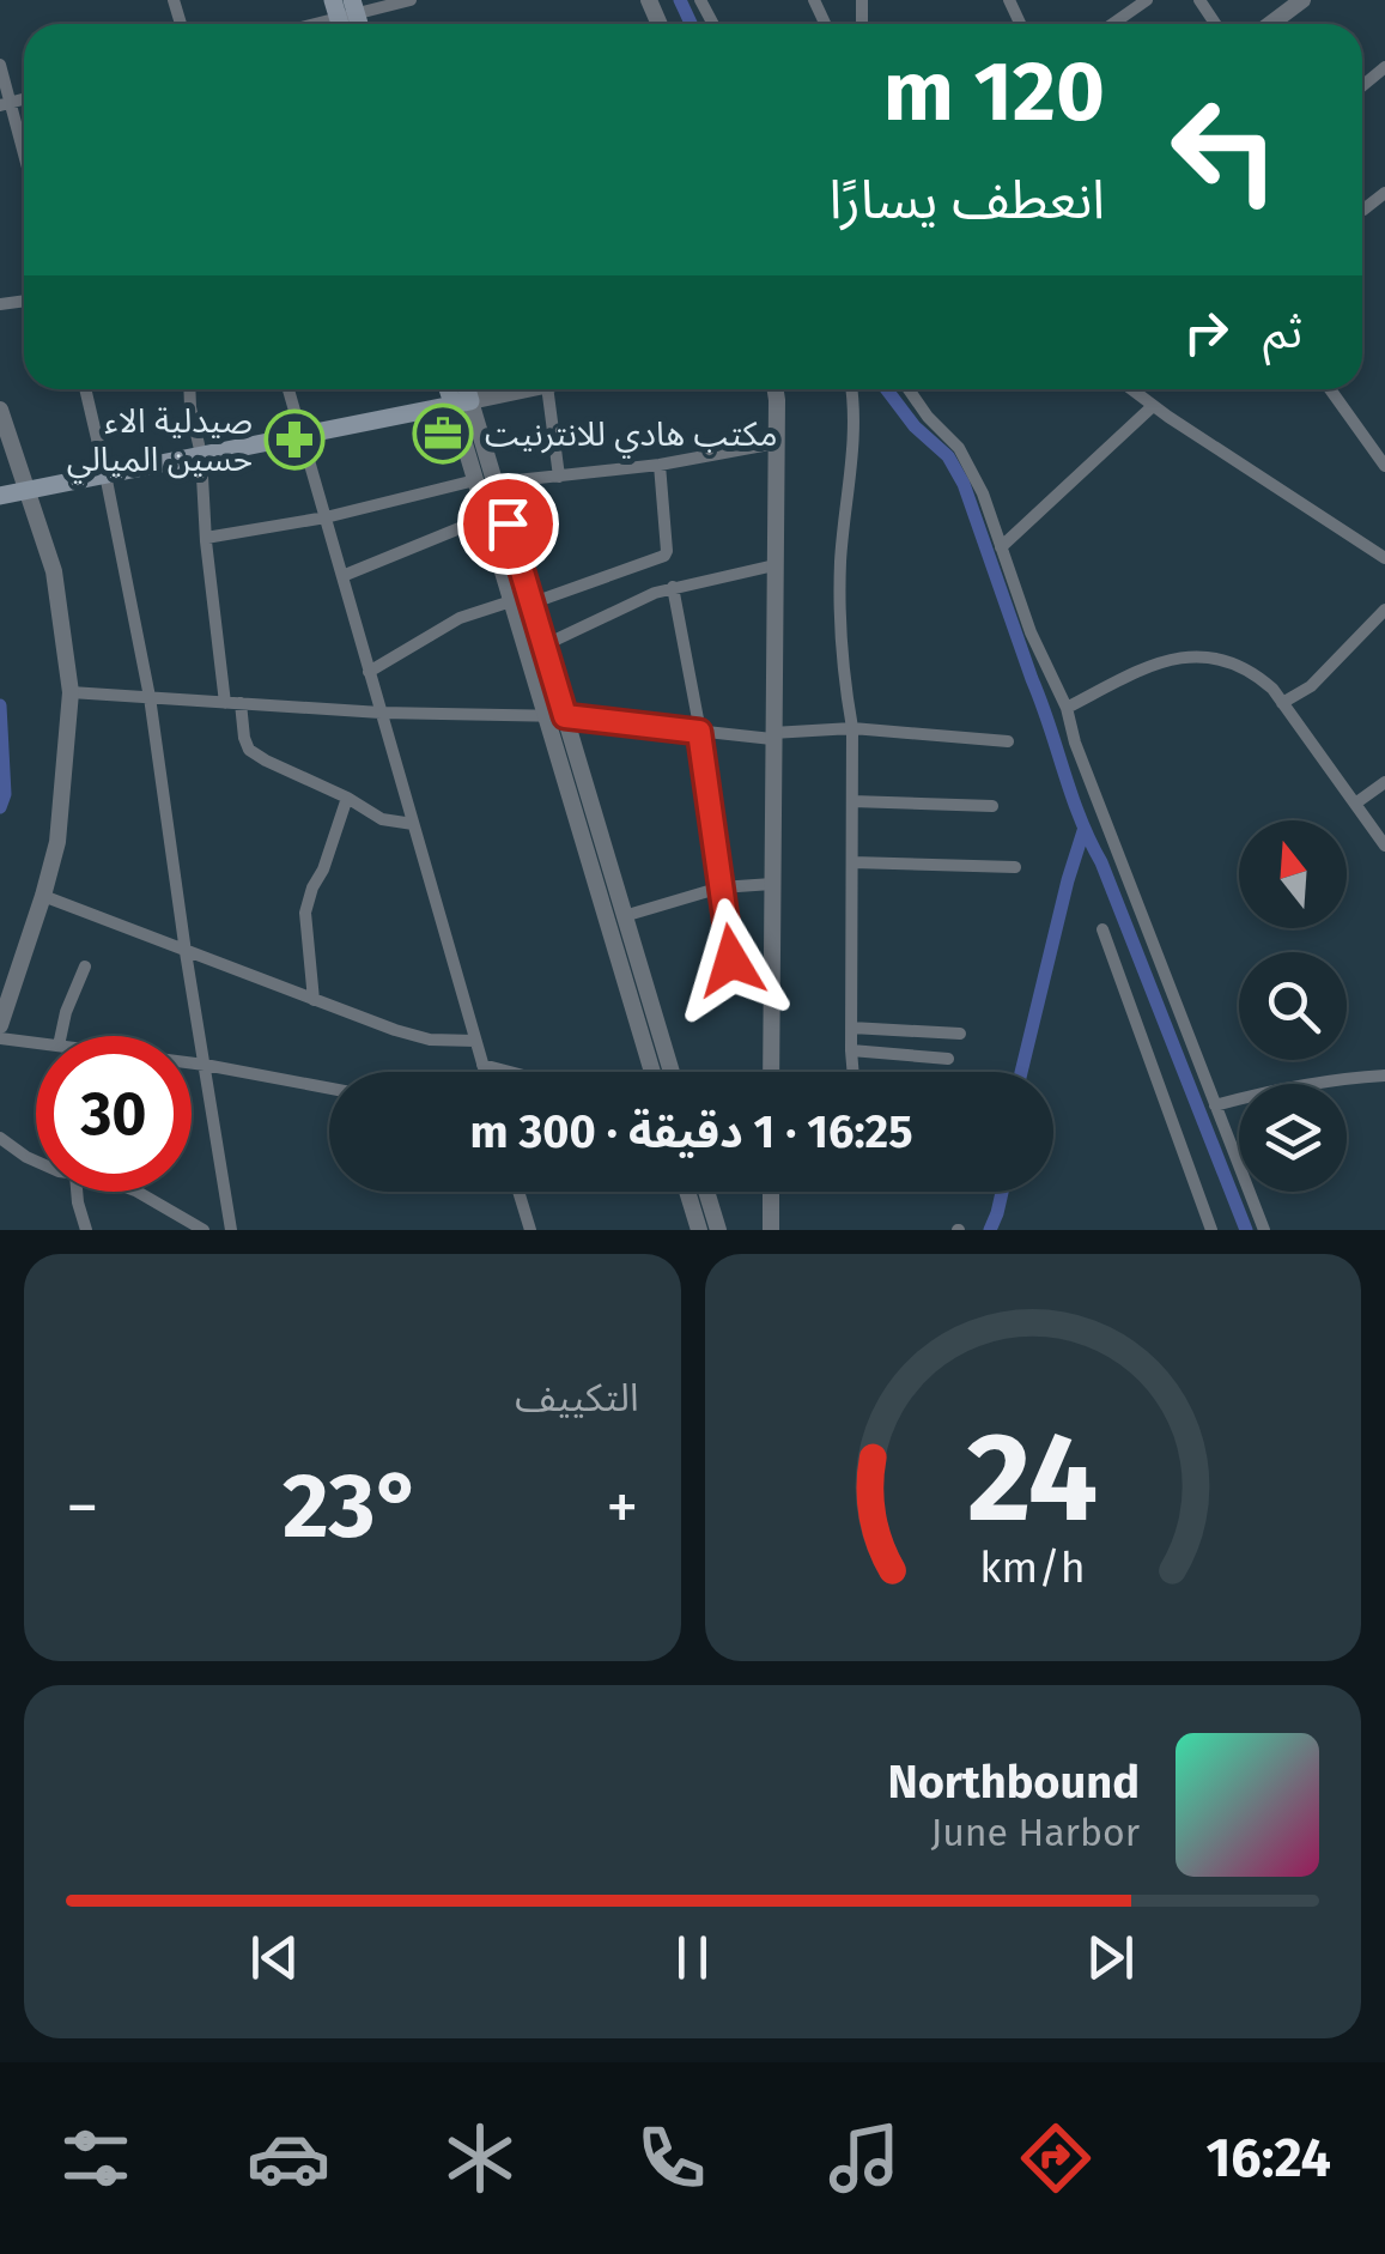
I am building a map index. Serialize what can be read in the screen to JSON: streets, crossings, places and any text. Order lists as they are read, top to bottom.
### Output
{
  "places": {
    "office": ["مكتب هادي للانترنيت"],
    "pharmacy": ["صيدلية الاء حسين الميالي"]
  },
  "north": "top",
  "page": {
    "turn": ["120 m", "انعطف يسارًا"],
    "then": "ثم",
    "limit": "30",
    "trip": "16:25 · 1 دقيقة · 300 m",
    "tile": "التكييف",
    "heat": ["−", "23°", "+"],
    "song": ["Northbound", "June Harbor"],
    "tabs": "16:24",
    "gauge": ["24", "km/h"]
  }
}
